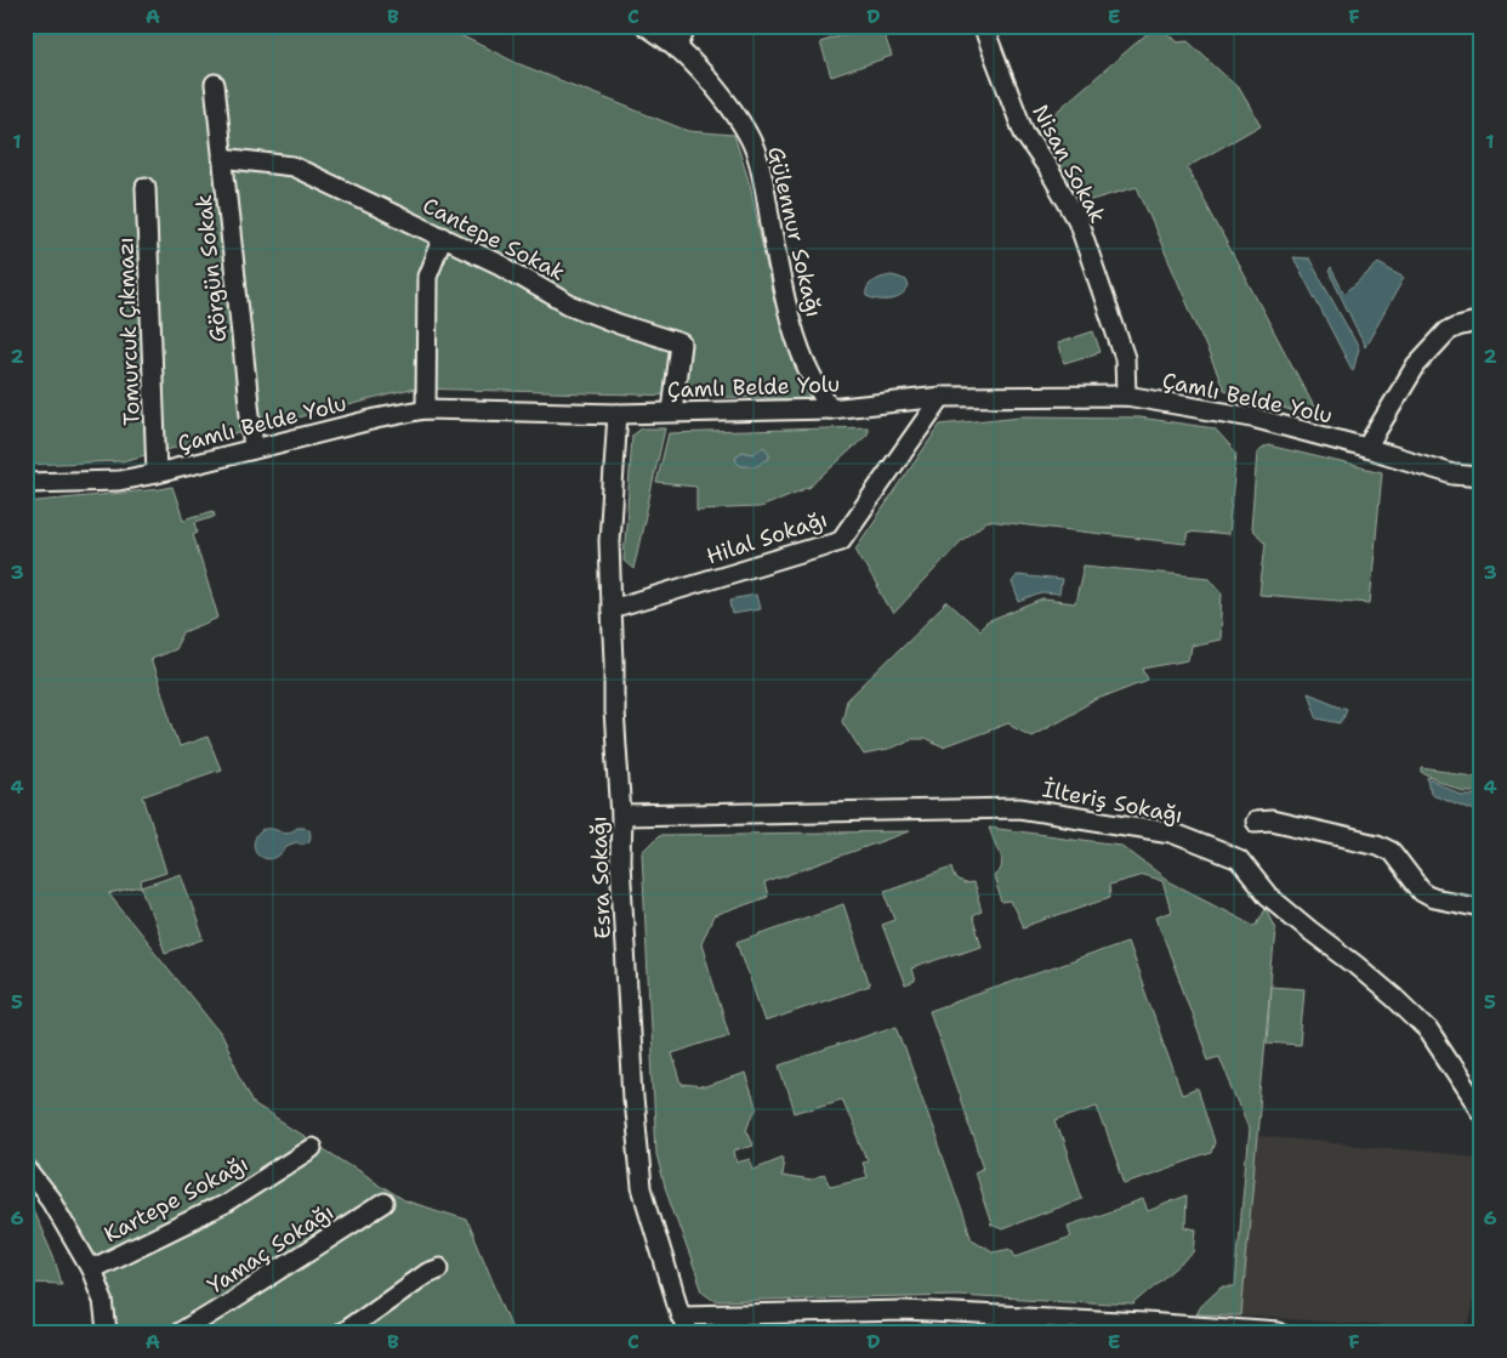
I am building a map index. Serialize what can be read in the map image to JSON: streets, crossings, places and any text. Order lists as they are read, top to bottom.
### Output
{
  "streets": {
    "street": [
      "Nisan Sokak",
      "Gülennur Sokağı",
      "Cantepe Sokak",
      "Görgün Sokak",
      "Tomurcuk Çıkmazı",
      "Çamlı Belde Yolu",
      "Hilal Sokağı",
      "İlteriş Sokağı",
      "Esra Sokağı",
      "Kartepe Sokağı",
      "Yamaç Sokağı"
    ]
  },
  "crossings": [
    ["Nisan Sokak", "Çamlı Belde Yolu"],
    ["Gülennur Sokağı", "Çamlı Belde Yolu"],
    ["Cantepe Sokak", "Görgün Sokak"],
    ["Cantepe Sokak", "Çamlı Belde Yolu"],
    ["Görgün Sokak", "Çamlı Belde Yolu"],
    ["Tomurcuk Çıkmazı", "Çamlı Belde Yolu"],
    ["Çamlı Belde Yolu", "Hilal Sokağı"],
    ["Çamlı Belde Yolu", "Esra Sokağı"],
    ["Hilal Sokağı", "Esra Sokağı"],
    ["İlteriş Sokağı", "Esra Sokağı"]
  ],
  "grid": {
    "columns": [
      "A",
      "B",
      "C",
      "D",
      "E",
      "F"
    ],
    "rows": [
      "1",
      "2",
      "3",
      "4",
      "5",
      "6"
    ]
  }
}
